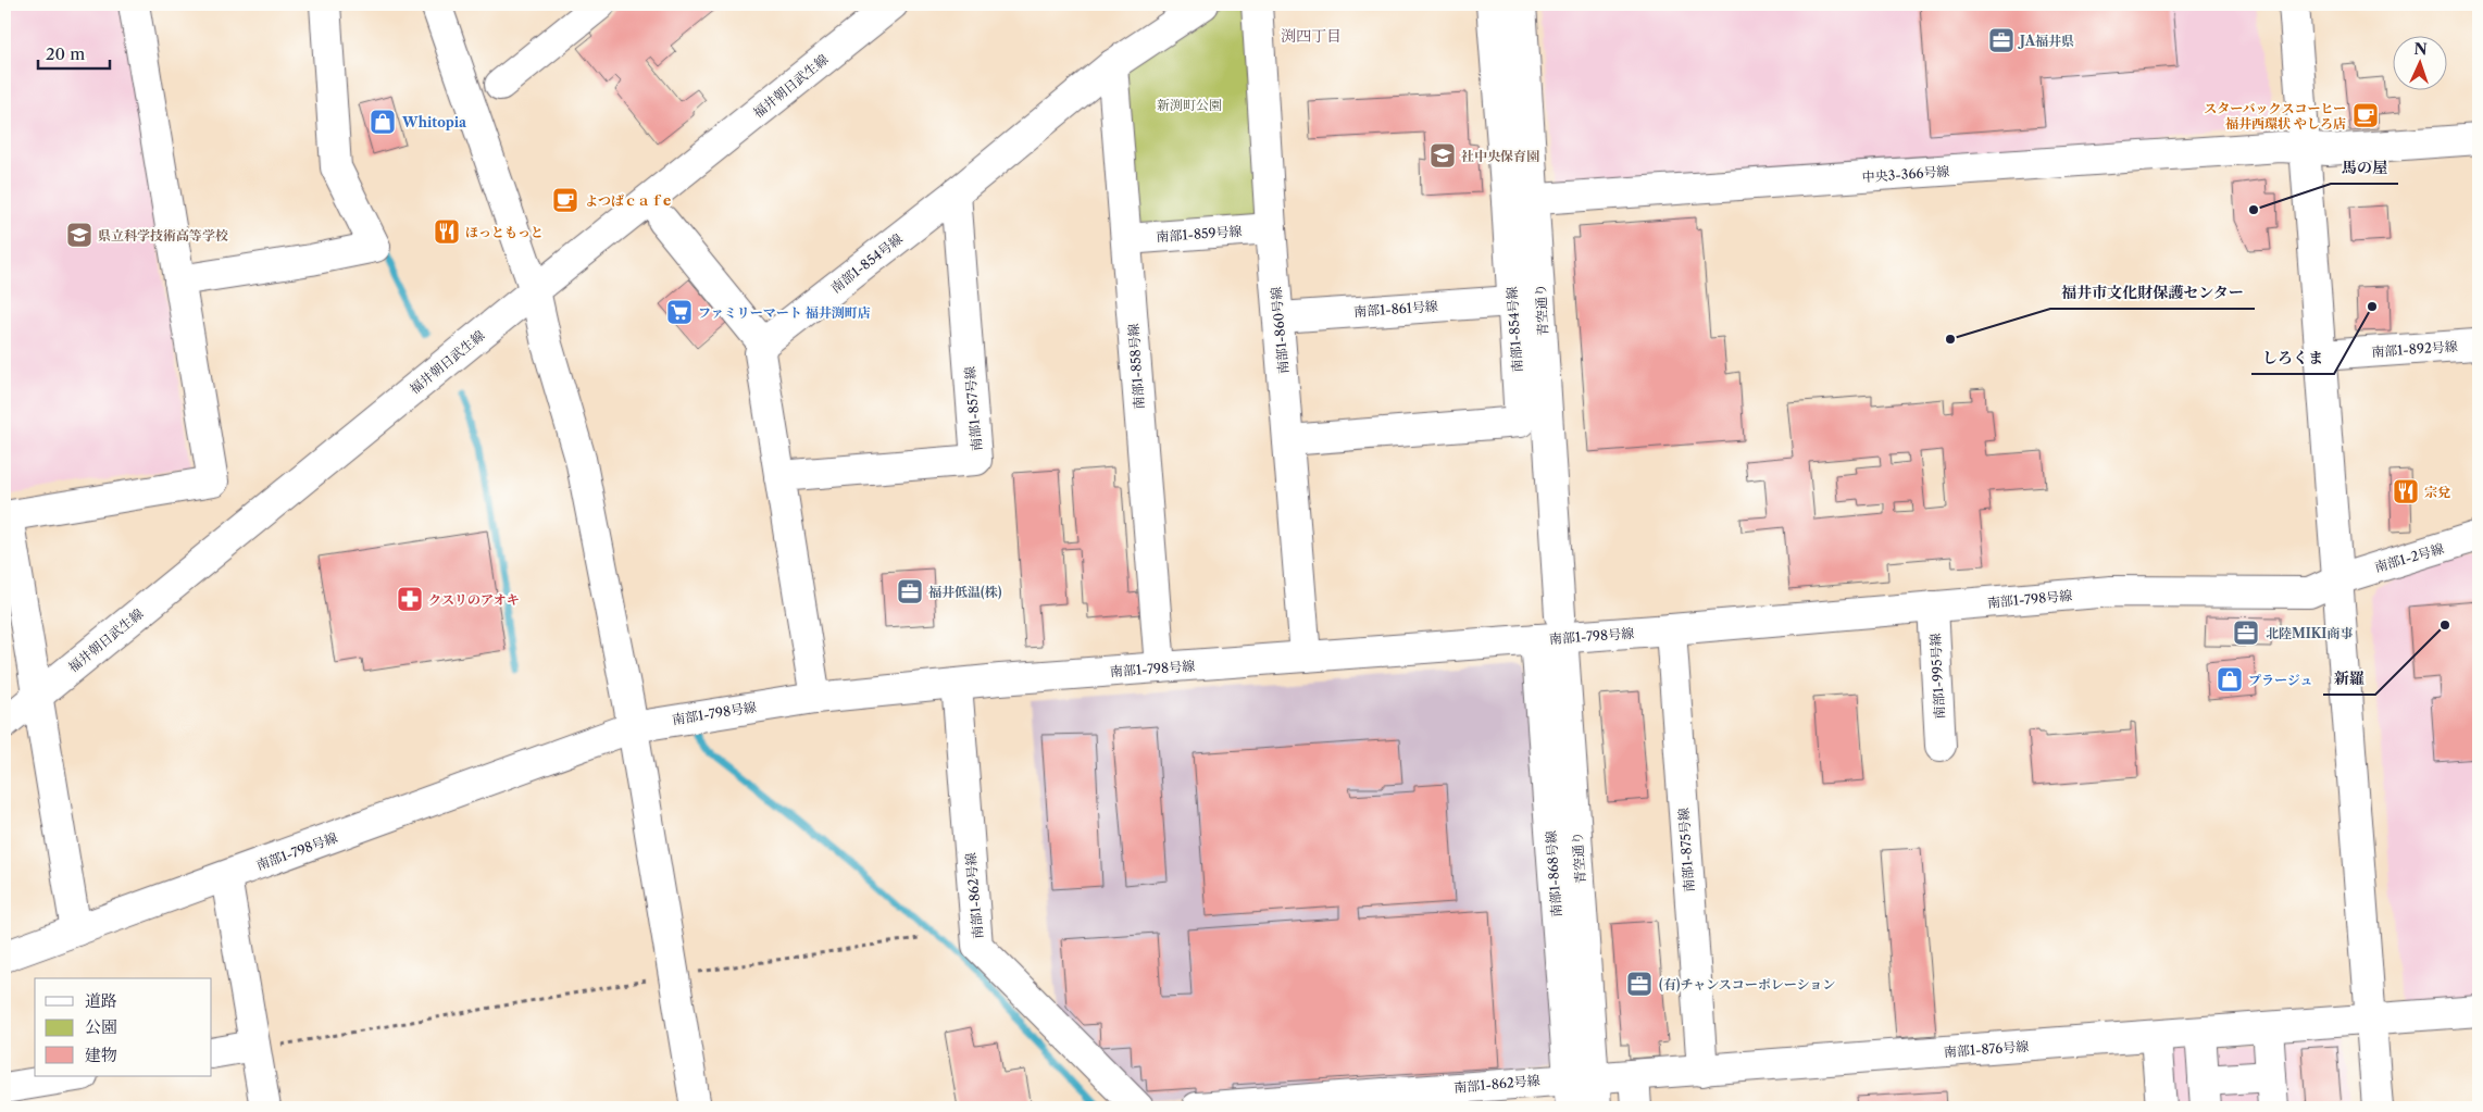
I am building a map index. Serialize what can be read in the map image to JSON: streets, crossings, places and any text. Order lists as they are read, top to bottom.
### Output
{
  "streets": {
    "street": [
      "福井朝日武生線",
      "中央3-366号線",
      "南部1-859号線",
      "南部1-854号線",
      "南部1-861号線",
      "青空通り",
      "南部1-860号線",
      "南部1-892号線",
      "南部1-858号線",
      "南部1-857号線",
      "南部1-2号線",
      "南部1-798号線",
      "南部1-995号線",
      "南部1-875号線",
      "南部1-868号線",
      "南部1-862号線",
      "南部1-876号線"
    ]
  },
  "crossings": [
    ["中央3-366号線", "南部1-854号線"],
    ["中央3-366号線", "青空通り"],
    ["南部1-859号線", "南部1-860号線"],
    ["南部1-859号線", "南部1-858号線"],
    ["南部1-854号線", "南部1-861号線"],
    ["南部1-854号線", "青空通り"],
    ["南部1-854号線", "南部1-860号線"],
    ["南部1-854号線", "南部1-858号線"],
    ["南部1-854号線", "南部1-857号線"],
    ["南部1-861号線", "南部1-860号線"],
    ["青空通り", "南部1-868号線"],
    ["青空通り", "南部1-862号線"],
    ["南部1-860号線", "南部1-798号線"],
    ["南部1-858号線", "南部1-798号線"],
    ["南部1-2号線", "南部1-798号線"],
    ["南部1-798号線", "南部1-995号線"],
    ["南部1-798号線", "南部1-875号線"],
    ["南部1-798号線", "南部1-868号線"],
    ["南部1-798号線", "南部1-862号線"],
    ["南部1-875号線", "南部1-876号線"],
    ["南部1-868号線", "南部1-862号線"],
    ["南部1-862号線", "南部1-876号線"]
  ],
  "districts": ["渕四丁目"],
  "parks": ["新渕町公園"],
  "places": {
    "office": [
      "JA福井県",
      "福井低温(株)",
      "北陸MIKI商事",
      "(有)チャンスコーポレーション"
    ],
    "cafe": ["スターバックスコーヒー 福井西環状 やしろ店", "よつばｃａｆe"],
    "shop": ["Whitopia", "プラージュ"],
    "school or university": ["社中央保育園", "県立科学技術高等学校"],
    "other": [
      "馬の屋",
      "しろくま",
      "福井市文化財保護センター",
      "新羅"
    ],
    "restaurant": ["ほっともっと", "宗兌"],
    "supermarket": ["ファミリーマート 福井渕町店"],
    "pharmacy": ["クスリのアオキ"]
  },
  "legend": ["道路", "公園", "建物"],
  "scale_bar": "20 m",
  "north": "top"
}
